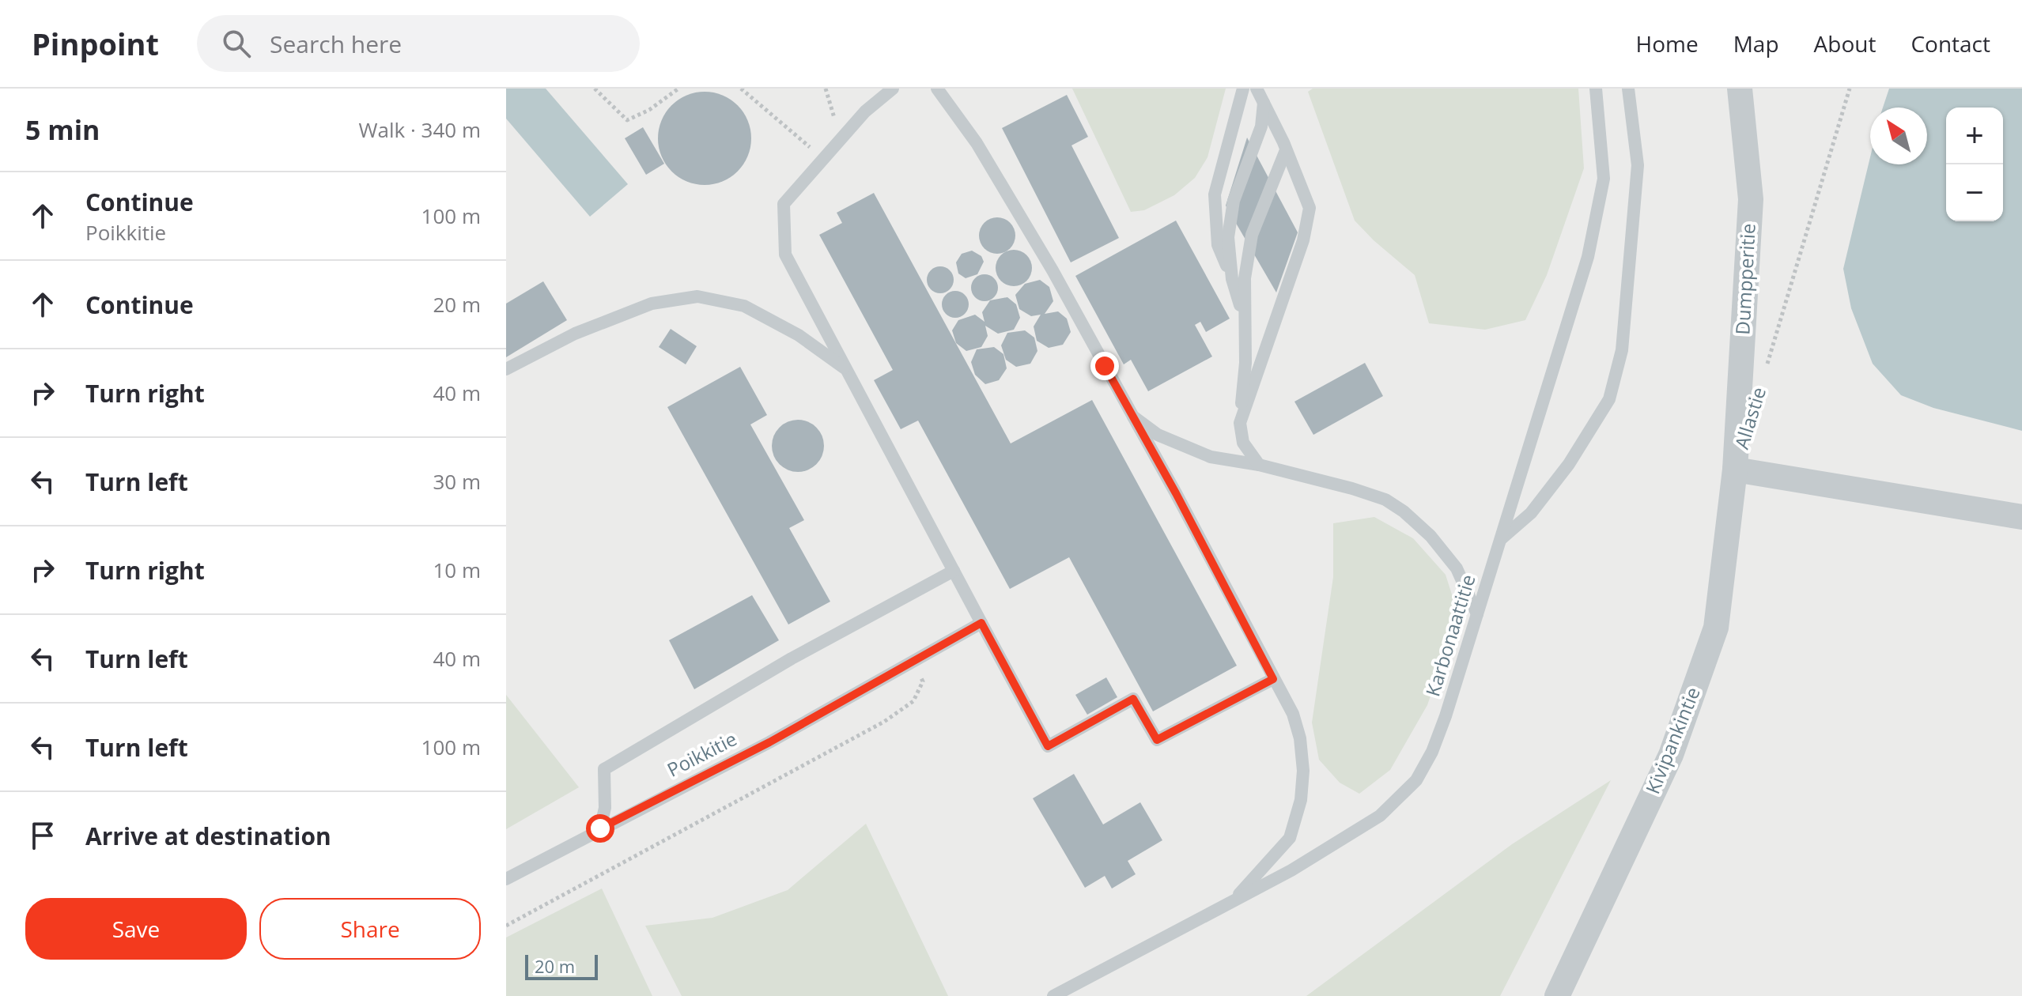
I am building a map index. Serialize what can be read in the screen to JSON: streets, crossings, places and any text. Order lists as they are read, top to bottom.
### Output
{
  "streets": {
    "street": ["Dumpperitie", "Allastie", "Kivipankintie"],
    "lane": ["Karbonaattitie", "Poikkitie"]
  },
  "crossings": [
    ["Dumpperitie", "Allastie"],
    ["Dumpperitie", "Kivipankintie"],
    ["Allastie", "Kivipankintie"]
  ],
  "scale_bar": "20 m",
  "north": "top left",
  "page": {
    "header": "Pinpoint",
    "search": "Search here",
    "nav": [
      "Home",
      "Map",
      "About",
      "Contact"
    ],
    "heading": ["5 min", "Walk · 340 m"],
    "map_buttons": ["+", "−"],
    "list": [
      ["Continue", "Poikkitie", "100 m"],
      ["Continue", "20 m"],
      ["Turn right", "40 m"],
      ["Turn left", "30 m"],
      ["Turn right", "10 m"],
      ["Turn left", "40 m"],
      ["Turn left", "100 m"],
      "Arrive at destination"
    ],
    "buttons": ["Save", "Share"],
    "scale": "20 m"
  }
}
